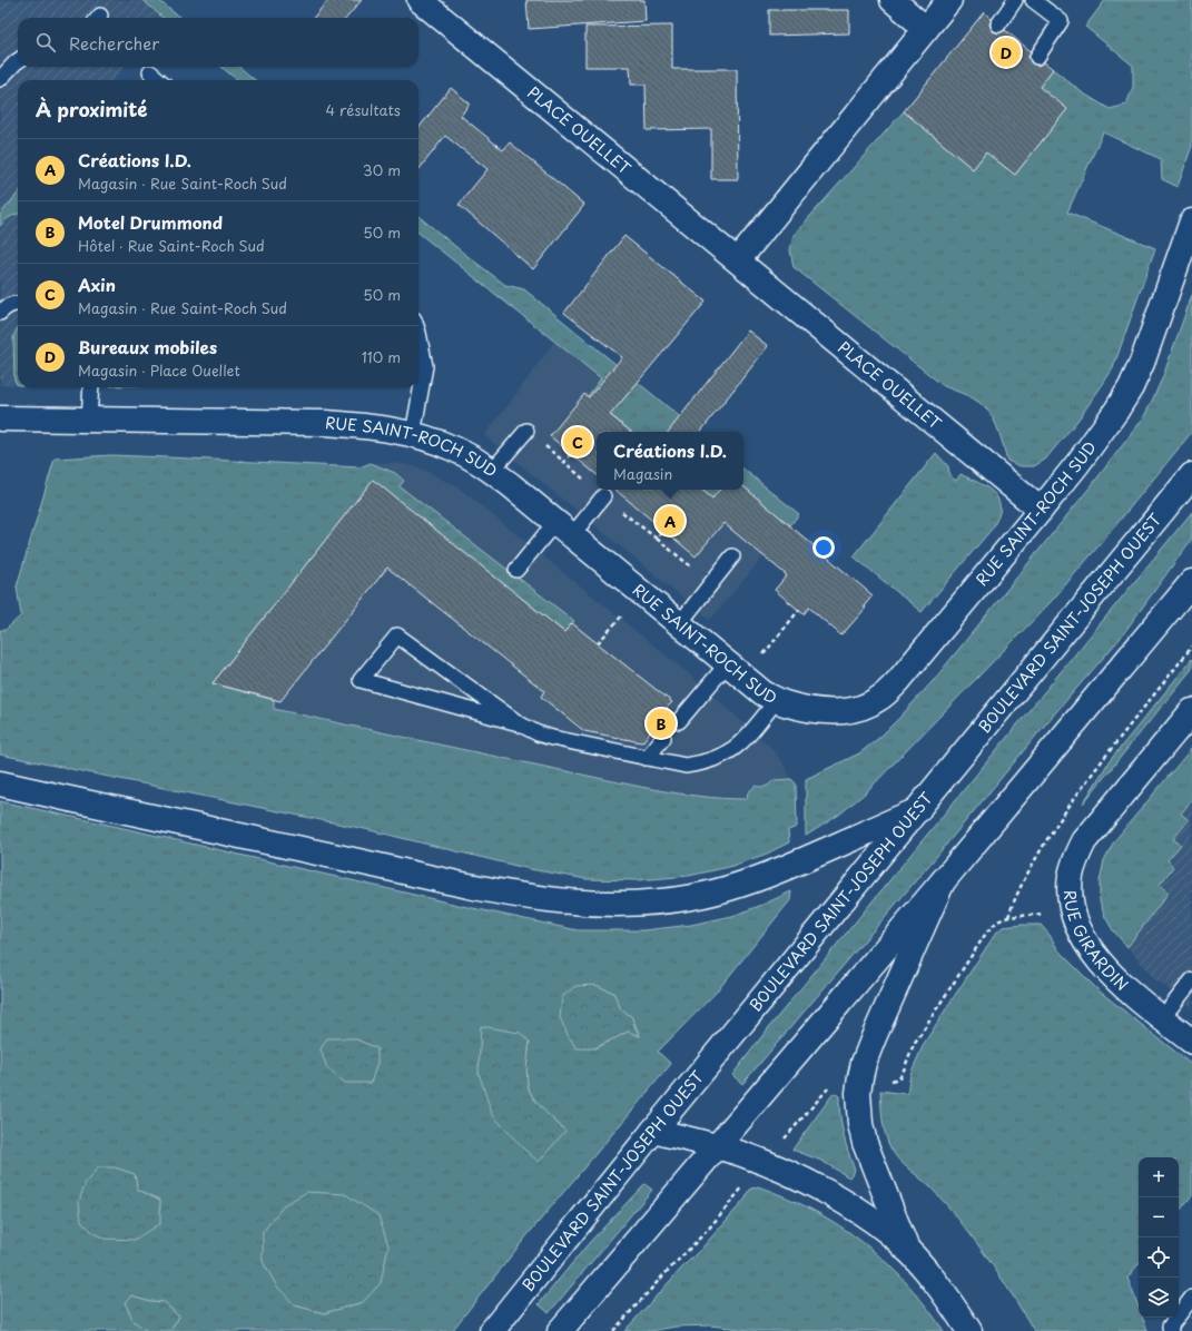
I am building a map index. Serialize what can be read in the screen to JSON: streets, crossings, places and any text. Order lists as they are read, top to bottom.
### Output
{
  "streets": {
    "main road": [
      "PLACE OUELLET",
      "RUE SAINT-ROCH SUD",
      "BOULEVARD SAINT-JOSEPH OUEST",
      "RUE GIRARDIN"
    ]
  },
  "crossings": [
    ["PLACE OUELLET", "RUE SAINT-ROCH SUD"]
  ],
  "page": {
    "search": "Rechercher",
    "pins": [
      "D",
      "C",
      "A",
      "B"
    ],
    "heading": ["À proximité", "4 résultats"],
    "list": [
      {
        "mark": "A",
        "name": "Créations I.D.",
        "note": "Magasin · Rue Saint-Roch Sud",
        "value": "30 m"
      },
      {
        "mark": "B",
        "name": "Motel Drummond",
        "note": "Hôtel · Rue Saint-Roch Sud",
        "value": "50 m"
      },
      {
        "mark": "C",
        "name": "Axin",
        "note": "Magasin · Rue Saint-Roch Sud",
        "value": "50 m"
      },
      {
        "mark": "D",
        "name": "Bureaux mobiles",
        "note": "Magasin · Place Ouellet",
        "value": "110 m"
      }
    ],
    "popup": ["Créations I.D.", "Magasin"],
    "map_buttons": ["+", "−"]
  }
}
